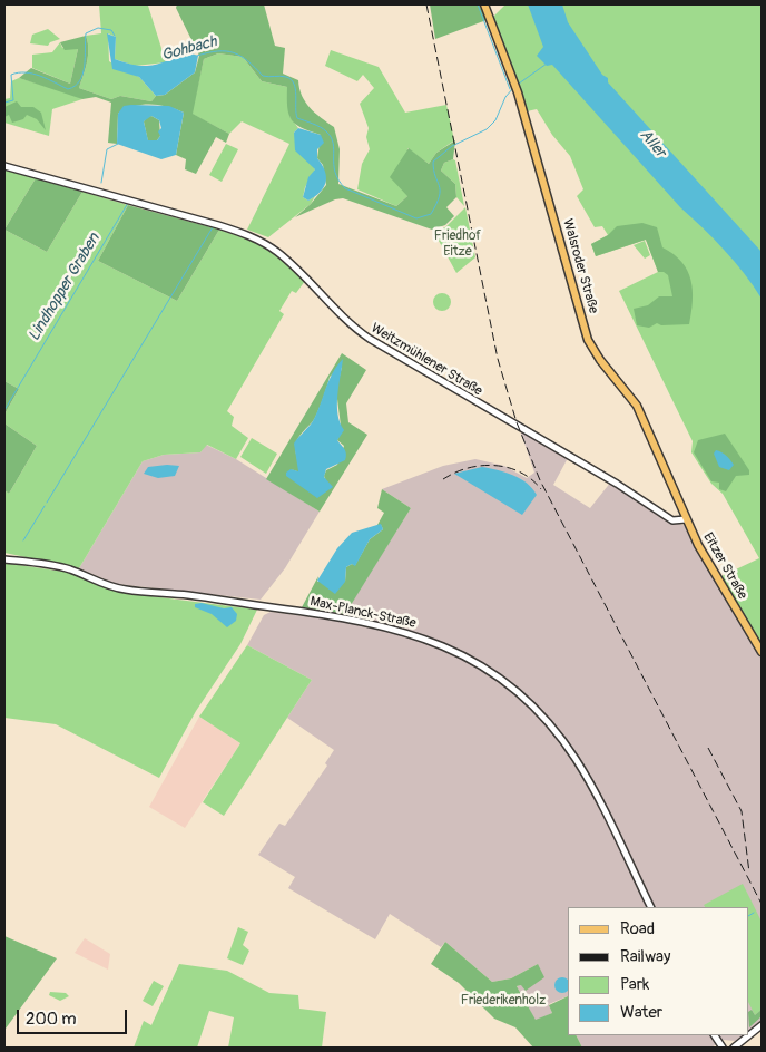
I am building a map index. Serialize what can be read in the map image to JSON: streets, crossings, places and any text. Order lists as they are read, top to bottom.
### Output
{
  "streets": {
    "main road": ["Walsroder Straße", "Eitzer Straße"],
    "street": ["Weitzmühlener Straße", "Max-Planck-Straße"]
  },
  "crossings": [
    ["Walsroder Straße", "Weitzmühlener Straße"],
    ["Walsroder Straße", "Eitzer Straße"],
    ["Weitzmühlener Straße", "Eitzer Straße"]
  ],
  "water": ["Gohbach", "Aller", "Lindhopper Graben"],
  "parks": ["Friedhof Eitze", "Friederikenholz"],
  "legend": [
    "Road",
    "Railway",
    "Park",
    "Water"
  ],
  "scale_bar": "200 m"
}
